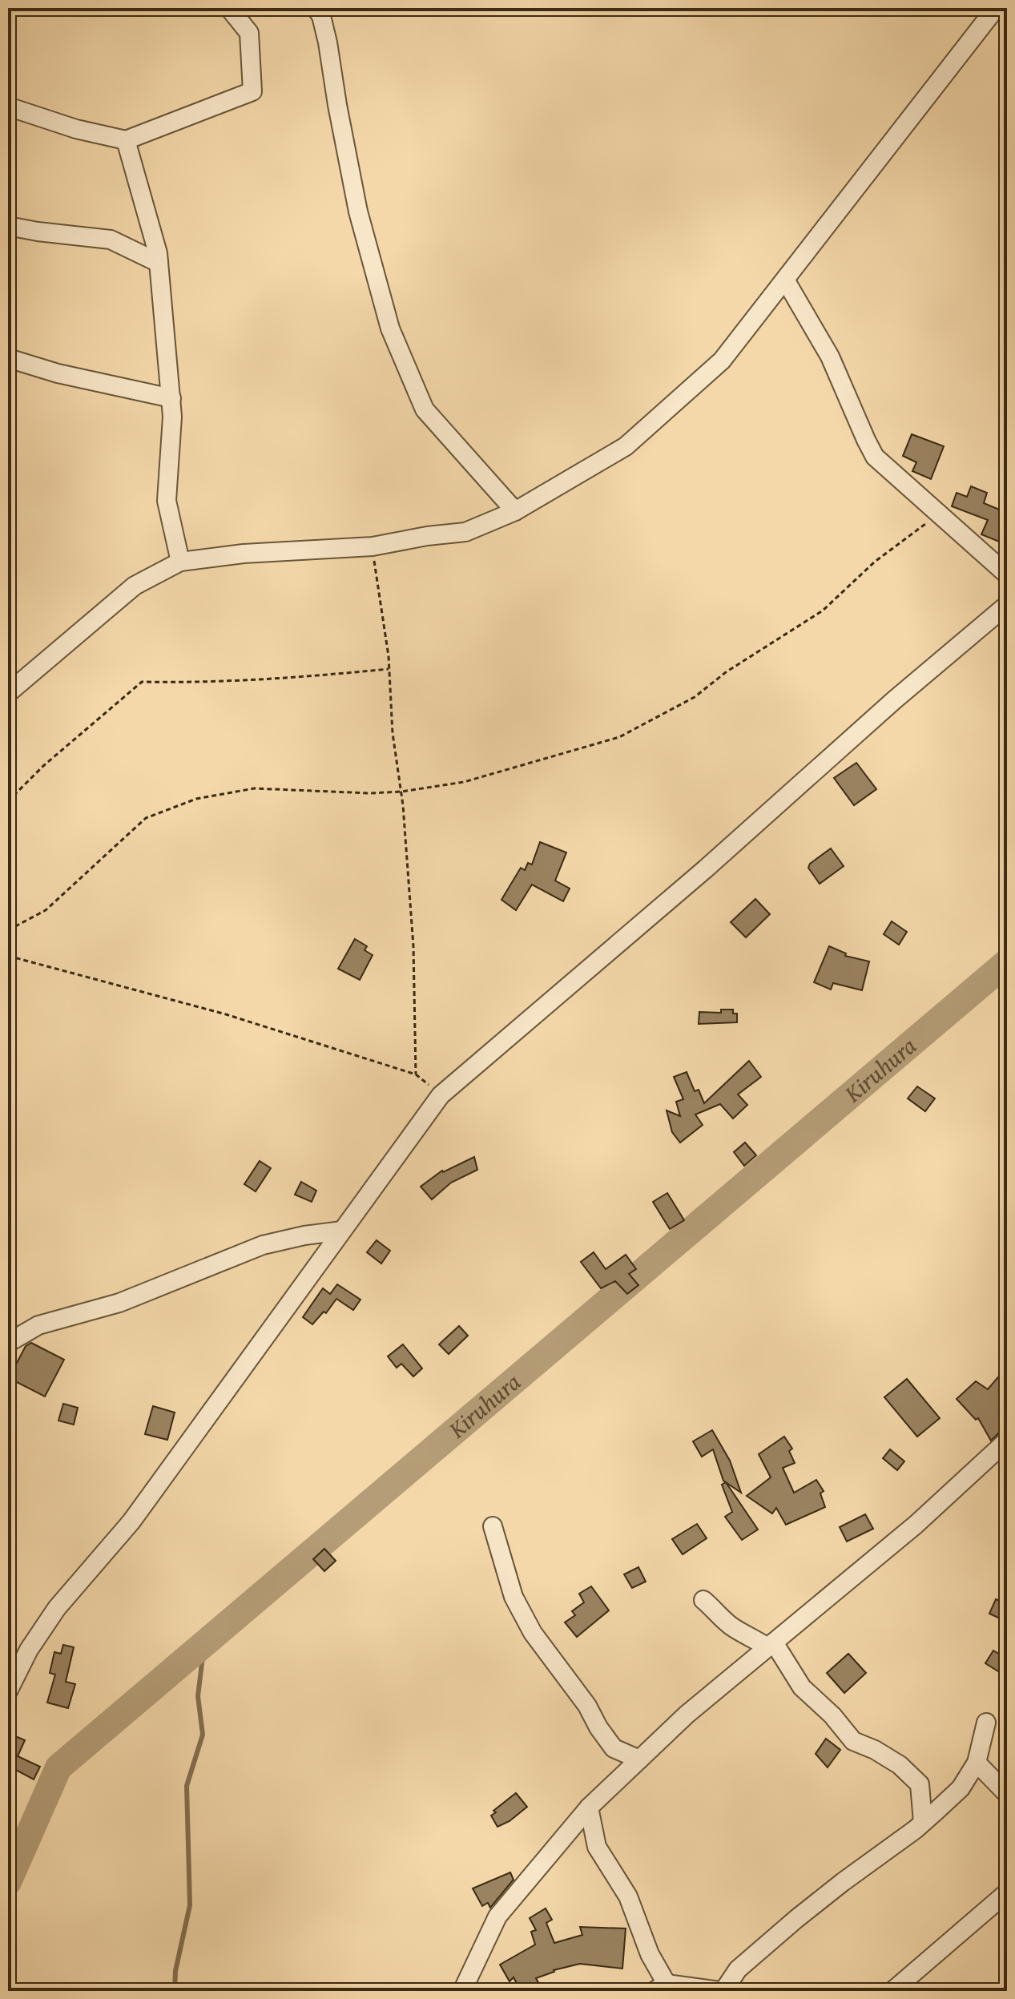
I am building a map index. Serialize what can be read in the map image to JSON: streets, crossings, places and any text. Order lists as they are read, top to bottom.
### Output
{
  "water": ["Kiruhura"]
}
